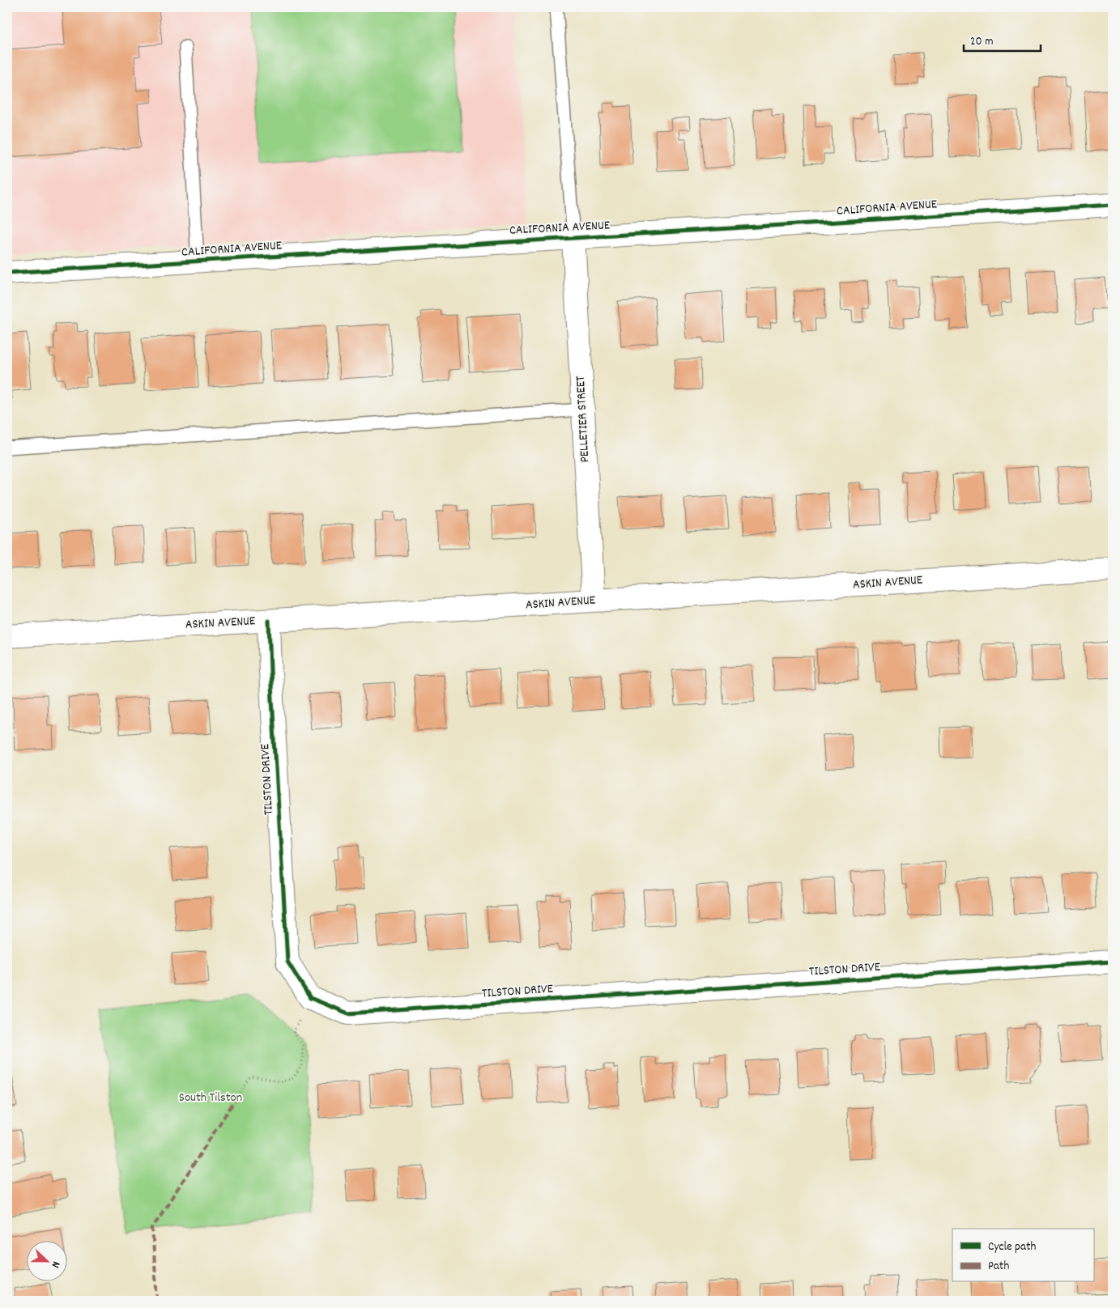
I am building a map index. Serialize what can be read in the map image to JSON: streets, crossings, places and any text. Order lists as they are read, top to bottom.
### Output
{
  "streets": {
    "street": [
      "CALIFORNIA AVENUE",
      "PELLETIER STREET",
      "ASKIN AVENUE",
      "TILSTON DRIVE"
    ]
  },
  "crossings": [
    ["CALIFORNIA AVENUE", "PELLETIER STREET"],
    ["PELLETIER STREET", "ASKIN AVENUE"],
    ["ASKIN AVENUE", "TILSTON DRIVE"]
  ],
  "parks": ["South Tilston"],
  "legend": ["Cycle path", "Path"],
  "scale_bar": "20 m",
  "north": "right"
}
